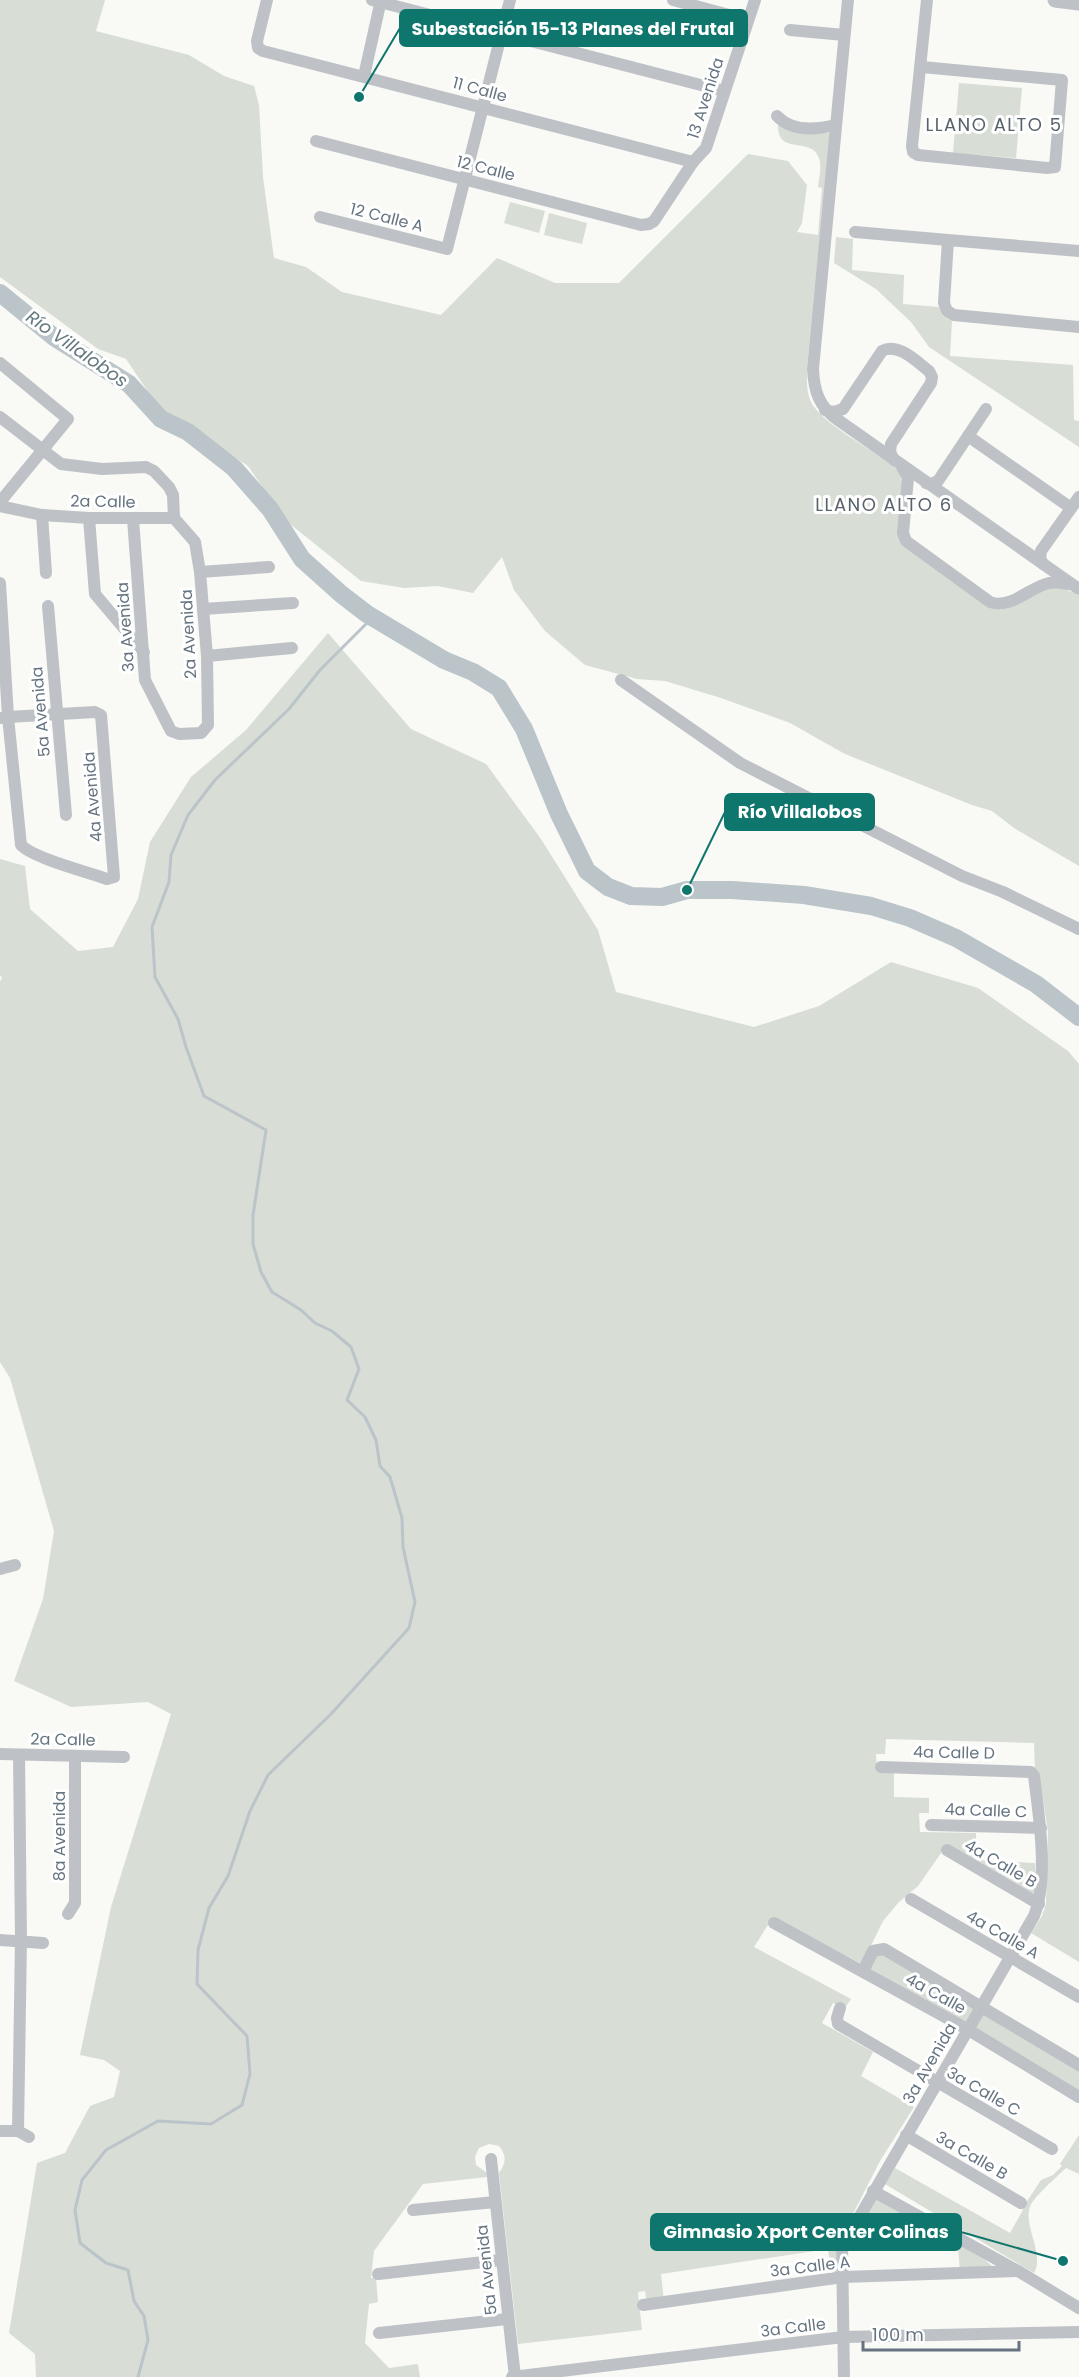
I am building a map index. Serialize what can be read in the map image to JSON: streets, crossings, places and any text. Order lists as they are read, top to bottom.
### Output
{
  "streets": {
    "street": [
      "11 Calle",
      "13 Avenida",
      "12 Calle",
      "12 Calle A",
      "2a Calle",
      "3a Avenida",
      "2a Avenida",
      "5a Avenida",
      "4a Avenida",
      "4a Calle D",
      "4a Calle C",
      "8a Avenida",
      "4a Calle B",
      "4a Calle A",
      "4a Calle",
      "3a Calle C",
      "3a Calle B",
      "3a Calle A",
      "3a Calle"
    ]
  },
  "crossings": [
    ["11 Calle", "13 Avenida"],
    ["13 Avenida", "12 Calle"],
    ["12 Calle", "12 Calle A"],
    ["2a Calle", "3a Avenida"],
    ["2a Calle", "2a Avenida"],
    ["2a Calle", "8a Avenida"],
    ["3a Avenida", "2a Avenida"],
    ["3a Avenida", "4a Calle D"],
    ["3a Avenida", "4a Calle C"],
    ["3a Avenida", "4a Calle B"],
    ["3a Avenida", "4a Calle A"],
    ["3a Avenida", "4a Calle"],
    ["3a Avenida", "3a Calle C"],
    ["3a Avenida", "3a Calle B"],
    ["3a Avenida", "3a Calle A"],
    ["3a Avenida", "3a Calle"],
    ["5a Avenida", "4a Avenida"],
    ["5a Avenida", "3a Calle"]
  ],
  "districts": ["LLANO ALTO 5", "LLANO ALTO 6"],
  "water": ["Río Villalobos"],
  "places": ["Subestación 15-13 Planes del Frutal", "Río Villalobos", "Gimnasio Xport Center Colinas"],
  "scale_bar": "100 m"
}
